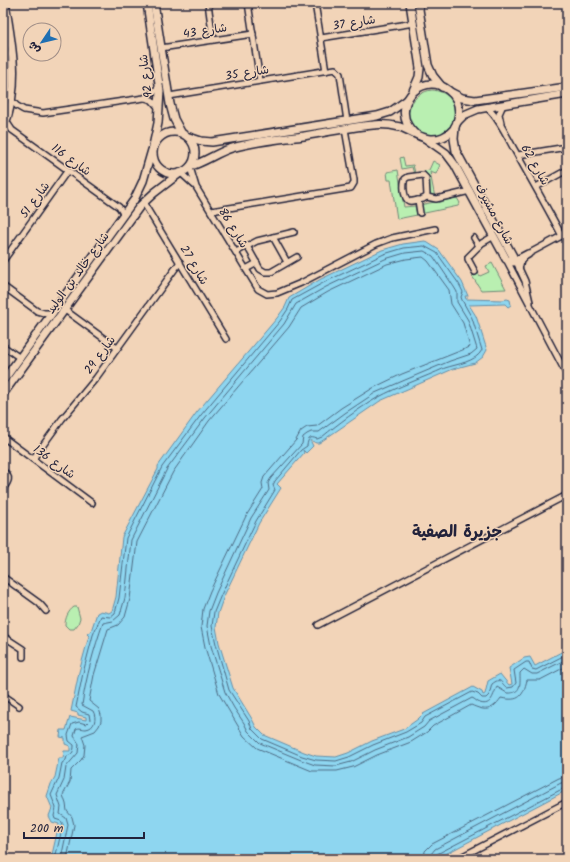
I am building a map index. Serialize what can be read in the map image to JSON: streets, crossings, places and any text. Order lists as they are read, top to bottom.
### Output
{
  "streets": {
    "main road": ["شارع 92", "شارع مشيرف", "شارع خالد بن الوليد"],
    "street": [
      "شارع 37",
      "شارع 43",
      "شارع 35",
      "شارع 116",
      "شارع 62",
      "شارع 51",
      "شارع 86",
      "شارع 27",
      "شارع 29",
      "شارع 136"
    ]
  },
  "crossings": [
    ["شارع 43", "شارع 92"],
    ["شارع 35", "شارع 92"],
    ["شارع 92", "شارع 86"],
    ["شارع 92", "شارع خالد بن الوليد"],
    ["شارع 116", "شارع 51"],
    ["شارع 116", "شارع خالد بن الوليد"],
    ["شارع 86", "شارع خالد بن الوليد"],
    ["شارع 27", "شارع خالد بن الوليد"],
    ["شارع 27", "شارع 29"],
    ["شارع 29", "شارع 136"]
  ],
  "districts": ["جزيرة الصفية"],
  "scale_bar": "200 m",
  "north": "bottom left"
}
